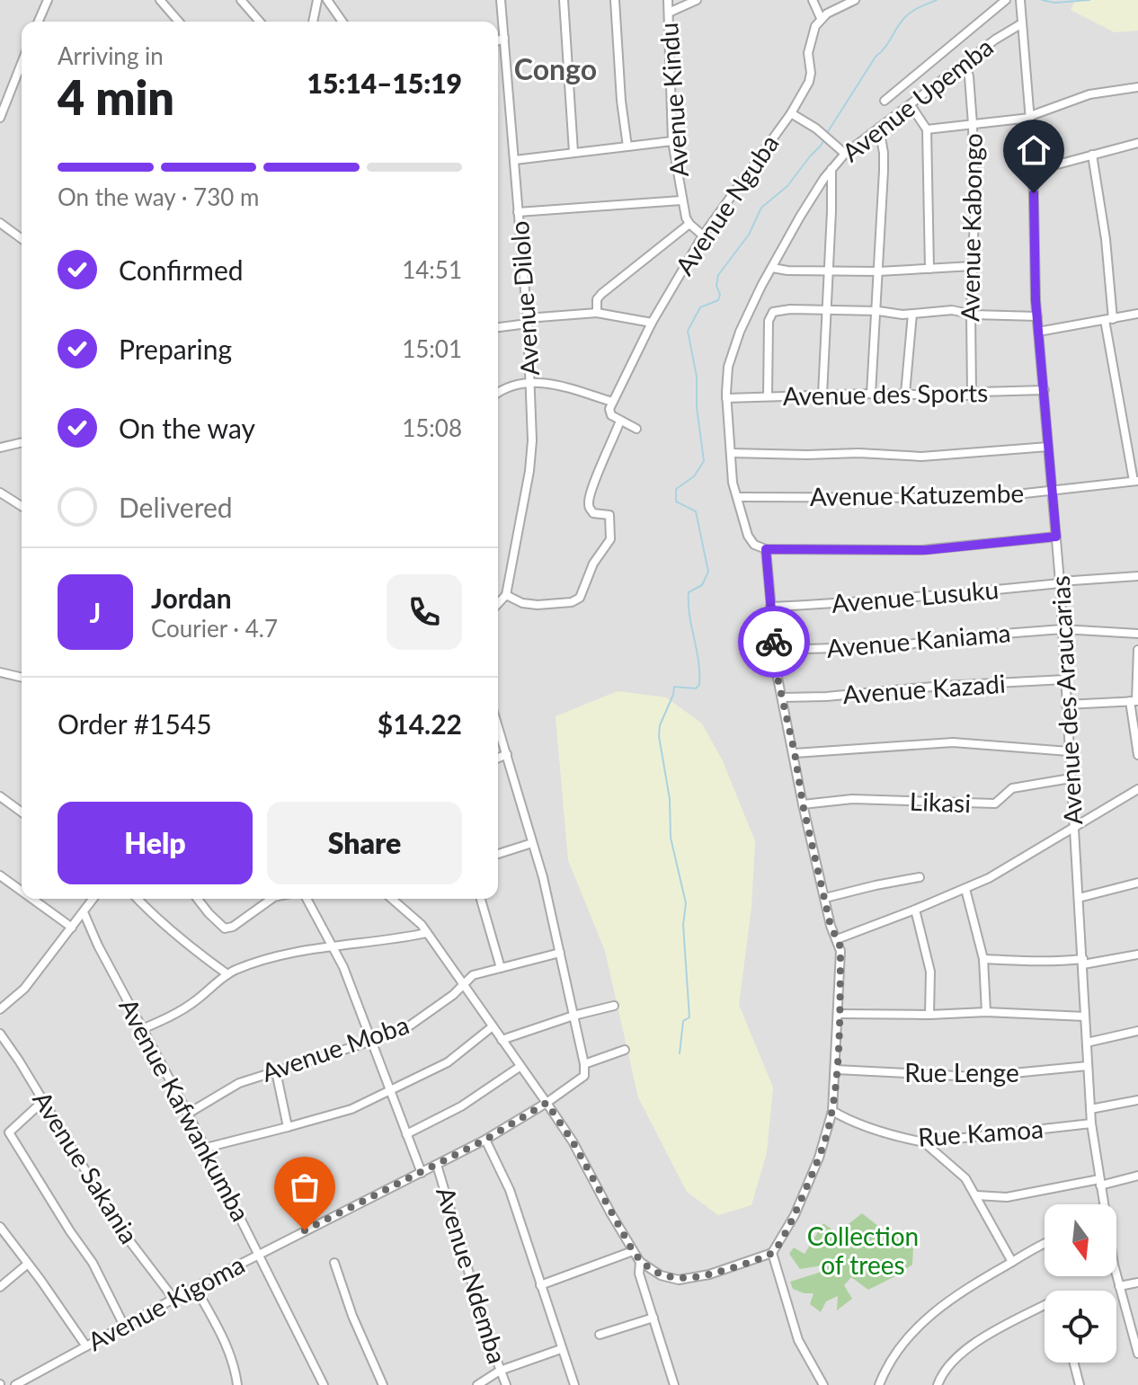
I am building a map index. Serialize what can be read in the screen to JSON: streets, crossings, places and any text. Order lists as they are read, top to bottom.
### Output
{
  "streets": {
    "street": [
      "Avenue Kindu",
      "Avenue Upemba",
      "Avenue Nguba",
      "Avenue Kabongo",
      "Avenue Dilolo",
      "Avenue des Sports",
      "Avenue Katuzembe",
      "Avenue Lusuku",
      "Avenue Kaniama",
      "Avenue Kazadi",
      "Avenue des Araucarias",
      "Likasi",
      "Avenue Moba",
      "Rue Lenge",
      "Avenue Kafwankumba",
      "Rue Kamoa",
      "Avenue Sakania",
      "Avenue Ndemba",
      "Avenue Kigoma"
    ]
  },
  "crossings": [
    ["Avenue Kindu", "Avenue Nguba"],
    ["Avenue Upemba", "Avenue Kabongo"],
    ["Avenue Upemba", "Avenue des Sports"],
    ["Avenue Upemba", "Avenue Katuzembe"],
    ["Avenue Upemba", "Avenue des Araucarias"],
    ["Avenue Kabongo", "Avenue des Sports"],
    ["Avenue des Sports", "Avenue des Araucarias"],
    ["Avenue Katuzembe", "Avenue des Araucarias"],
    ["Avenue Lusuku", "Avenue des Araucarias"],
    ["Avenue Kaniama", "Avenue des Araucarias"],
    ["Avenue Kazadi", "Avenue des Araucarias"],
    ["Avenue des Araucarias", "Likasi"],
    ["Avenue des Araucarias", "Rue Lenge"],
    ["Avenue des Araucarias", "Rue Kamoa"],
    ["Avenue Moba", "Avenue Kafwankumba"],
    ["Avenue Kafwankumba", "Avenue Kigoma"],
    ["Avenue Sakania", "Avenue Kigoma"],
    ["Avenue Ndemba", "Avenue Kigoma"]
  ],
  "districts": ["Congo"],
  "parks": ["Collection of trees"],
  "north": "bottom",
  "page": {
    "heading": ["4 min", "Arriving in", "15:14–15:19"],
    "panel": [
      "Jordan",
      "Courier · 4.7",
      "Order #1545",
      "$14.22"
    ],
    "bar": "On the way · 730 m",
    "list": [
      ["Confirmed", "14:51"],
      ["Preparing", "15:01"],
      ["On the way", "15:08"],
      "Delivered"
    ],
    "round": "J",
    "buttons": ["Help", "Share"]
  }
}
